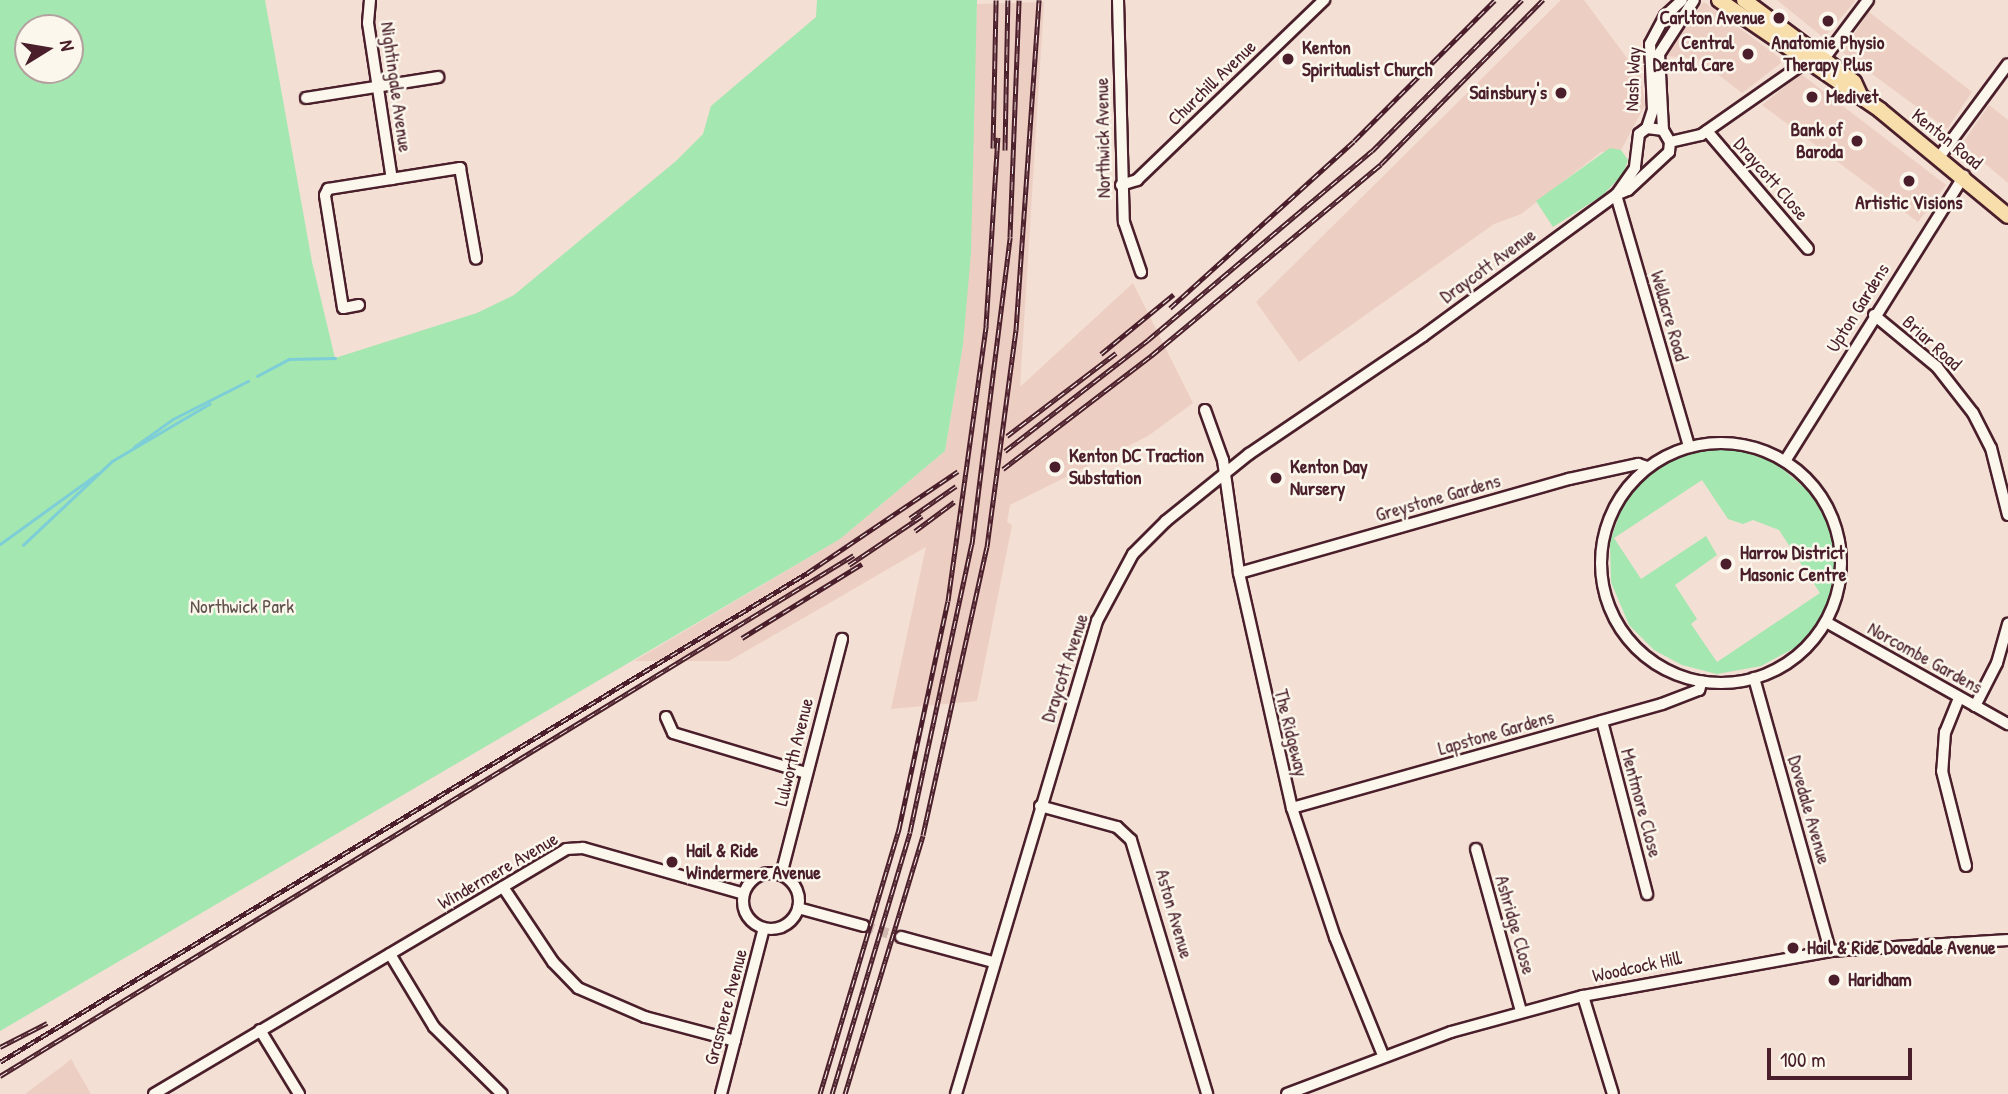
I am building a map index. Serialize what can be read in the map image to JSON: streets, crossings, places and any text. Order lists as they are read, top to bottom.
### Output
{
  "streets": {
    "main road": ["Kenton Road"],
    "street": [
      "Nash Way",
      "Churchill Avenue",
      "Nightingale Avenue",
      "Northwick Avenue",
      "Draycott Close",
      "Draycott Avenue",
      "Upton Gardens",
      "Wellacre Road",
      "Briar Road",
      "Greystone Gardens",
      "Norcombe Gardens",
      "The Ridgeway",
      "Lapstone Gardens",
      "Lulworth Avenue",
      "Mentmore Close",
      "Dovedale Avenue",
      "Windermere Avenue",
      "Aston Avenue",
      "Ashridge Close",
      "Woodcock Hill",
      "Grasmere Avenue"
    ]
  },
  "crossings": [
    ["Nash Way", "Draycott Avenue"],
    ["Churchill Avenue", "Northwick Avenue"],
    ["Kenton Road", "Upton Gardens"],
    ["Draycott Avenue", "Wellacre Road"],
    ["Draycott Avenue", "The Ridgeway"],
    ["Draycott Avenue", "Aston Avenue"],
    ["Upton Gardens", "Wellacre Road"],
    ["Upton Gardens", "Briar Road"],
    ["Upton Gardens", "Greystone Gardens"],
    ["Upton Gardens", "Norcombe Gardens"],
    ["Upton Gardens", "Lapstone Gardens"],
    ["Upton Gardens", "Dovedale Avenue"],
    ["Wellacre Road", "Greystone Gardens"],
    ["Wellacre Road", "Norcombe Gardens"],
    ["Wellacre Road", "Lapstone Gardens"],
    ["Wellacre Road", "Dovedale Avenue"],
    ["Greystone Gardens", "Norcombe Gardens"],
    ["Greystone Gardens", "The Ridgeway"],
    ["Greystone Gardens", "Lapstone Gardens"],
    ["Greystone Gardens", "Dovedale Avenue"],
    ["Norcombe Gardens", "Lapstone Gardens"],
    ["Norcombe Gardens", "Dovedale Avenue"],
    ["The Ridgeway", "Lapstone Gardens"],
    ["The Ridgeway", "Woodcock Hill"],
    ["Lapstone Gardens", "Mentmore Close"],
    ["Lapstone Gardens", "Dovedale Avenue"],
    ["Lulworth Avenue", "Windermere Avenue"],
    ["Lulworth Avenue", "Grasmere Avenue"],
    ["Dovedale Avenue", "Woodcock Hill"],
    ["Windermere Avenue", "Grasmere Avenue"],
    ["Ashridge Close", "Woodcock Hill"]
  ],
  "parks": ["Northwick Park"],
  "places": [
    "Carlton Avenue",
    "Anatomie Physio Therapy Plus",
    "Central Dental Care",
    "Kenton Spiritualist Church",
    "Sainsbury's",
    "Medivet",
    "Bank of Baroda",
    "Artistic Visions",
    "Kenton DC Traction Substation",
    "Kenton Day Nursery",
    "Harrow District Masonic Centre",
    "Hail & Ride Windermere Avenue",
    "Hail & Ride Dovedale Avenue",
    "Haridham"
  ],
  "scale_bar": "100 m",
  "north": "right"
}
